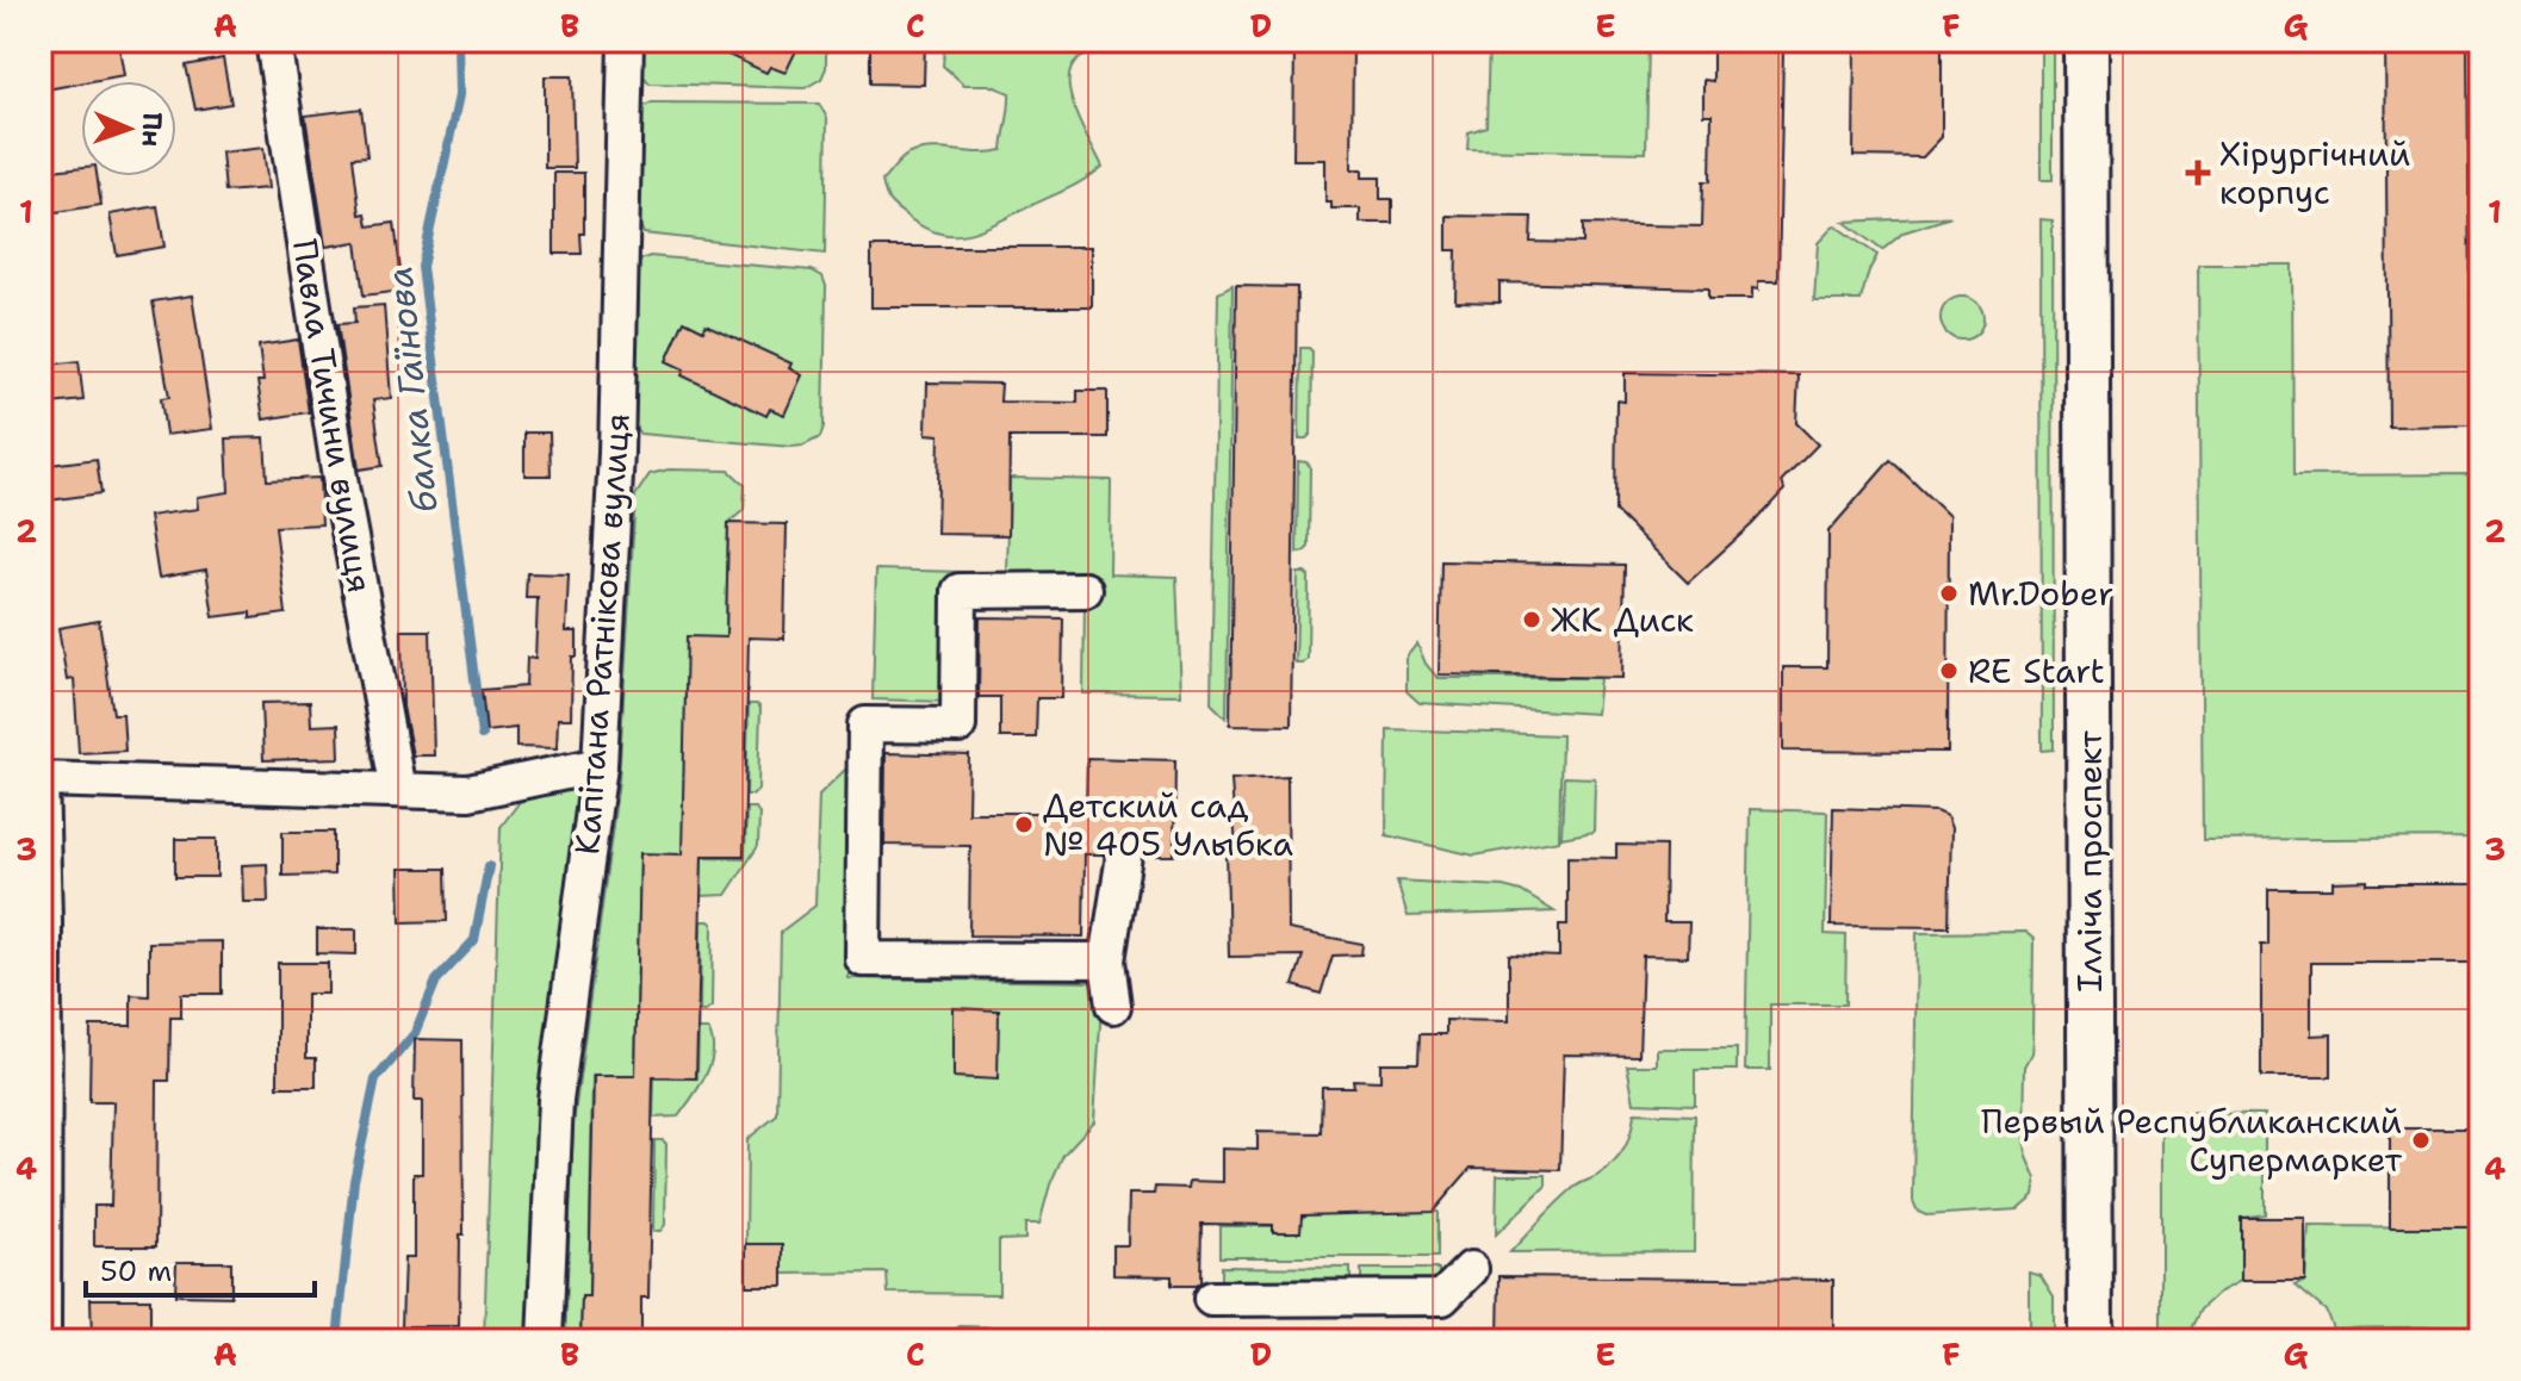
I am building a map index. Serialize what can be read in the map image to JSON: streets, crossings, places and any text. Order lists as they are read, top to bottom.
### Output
{
  "streets": {
    "main road": ["Ілліча проспект"],
    "street": ["Павла Тичини вулиця", "Капітана Ратнікова вулиця"]
  },
  "water": ["балка Гаїнова"],
  "places": {
    "health": ["Хірургічний корпус"],
    "other": [
      "Mr.Dober",
      "ЖК Диск",
      "RE Start",
      "Детский сад № 405 Улыбка",
      "Первый Республиканский Супермаркет"
    ]
  },
  "scale_bar": "50 m",
  "north": "right",
  "grid": {
    "columns": [
      "A",
      "B",
      "C",
      "D",
      "E",
      "F",
      "G"
    ],
    "rows": [
      "1",
      "2",
      "3",
      "4"
    ]
  }
}
